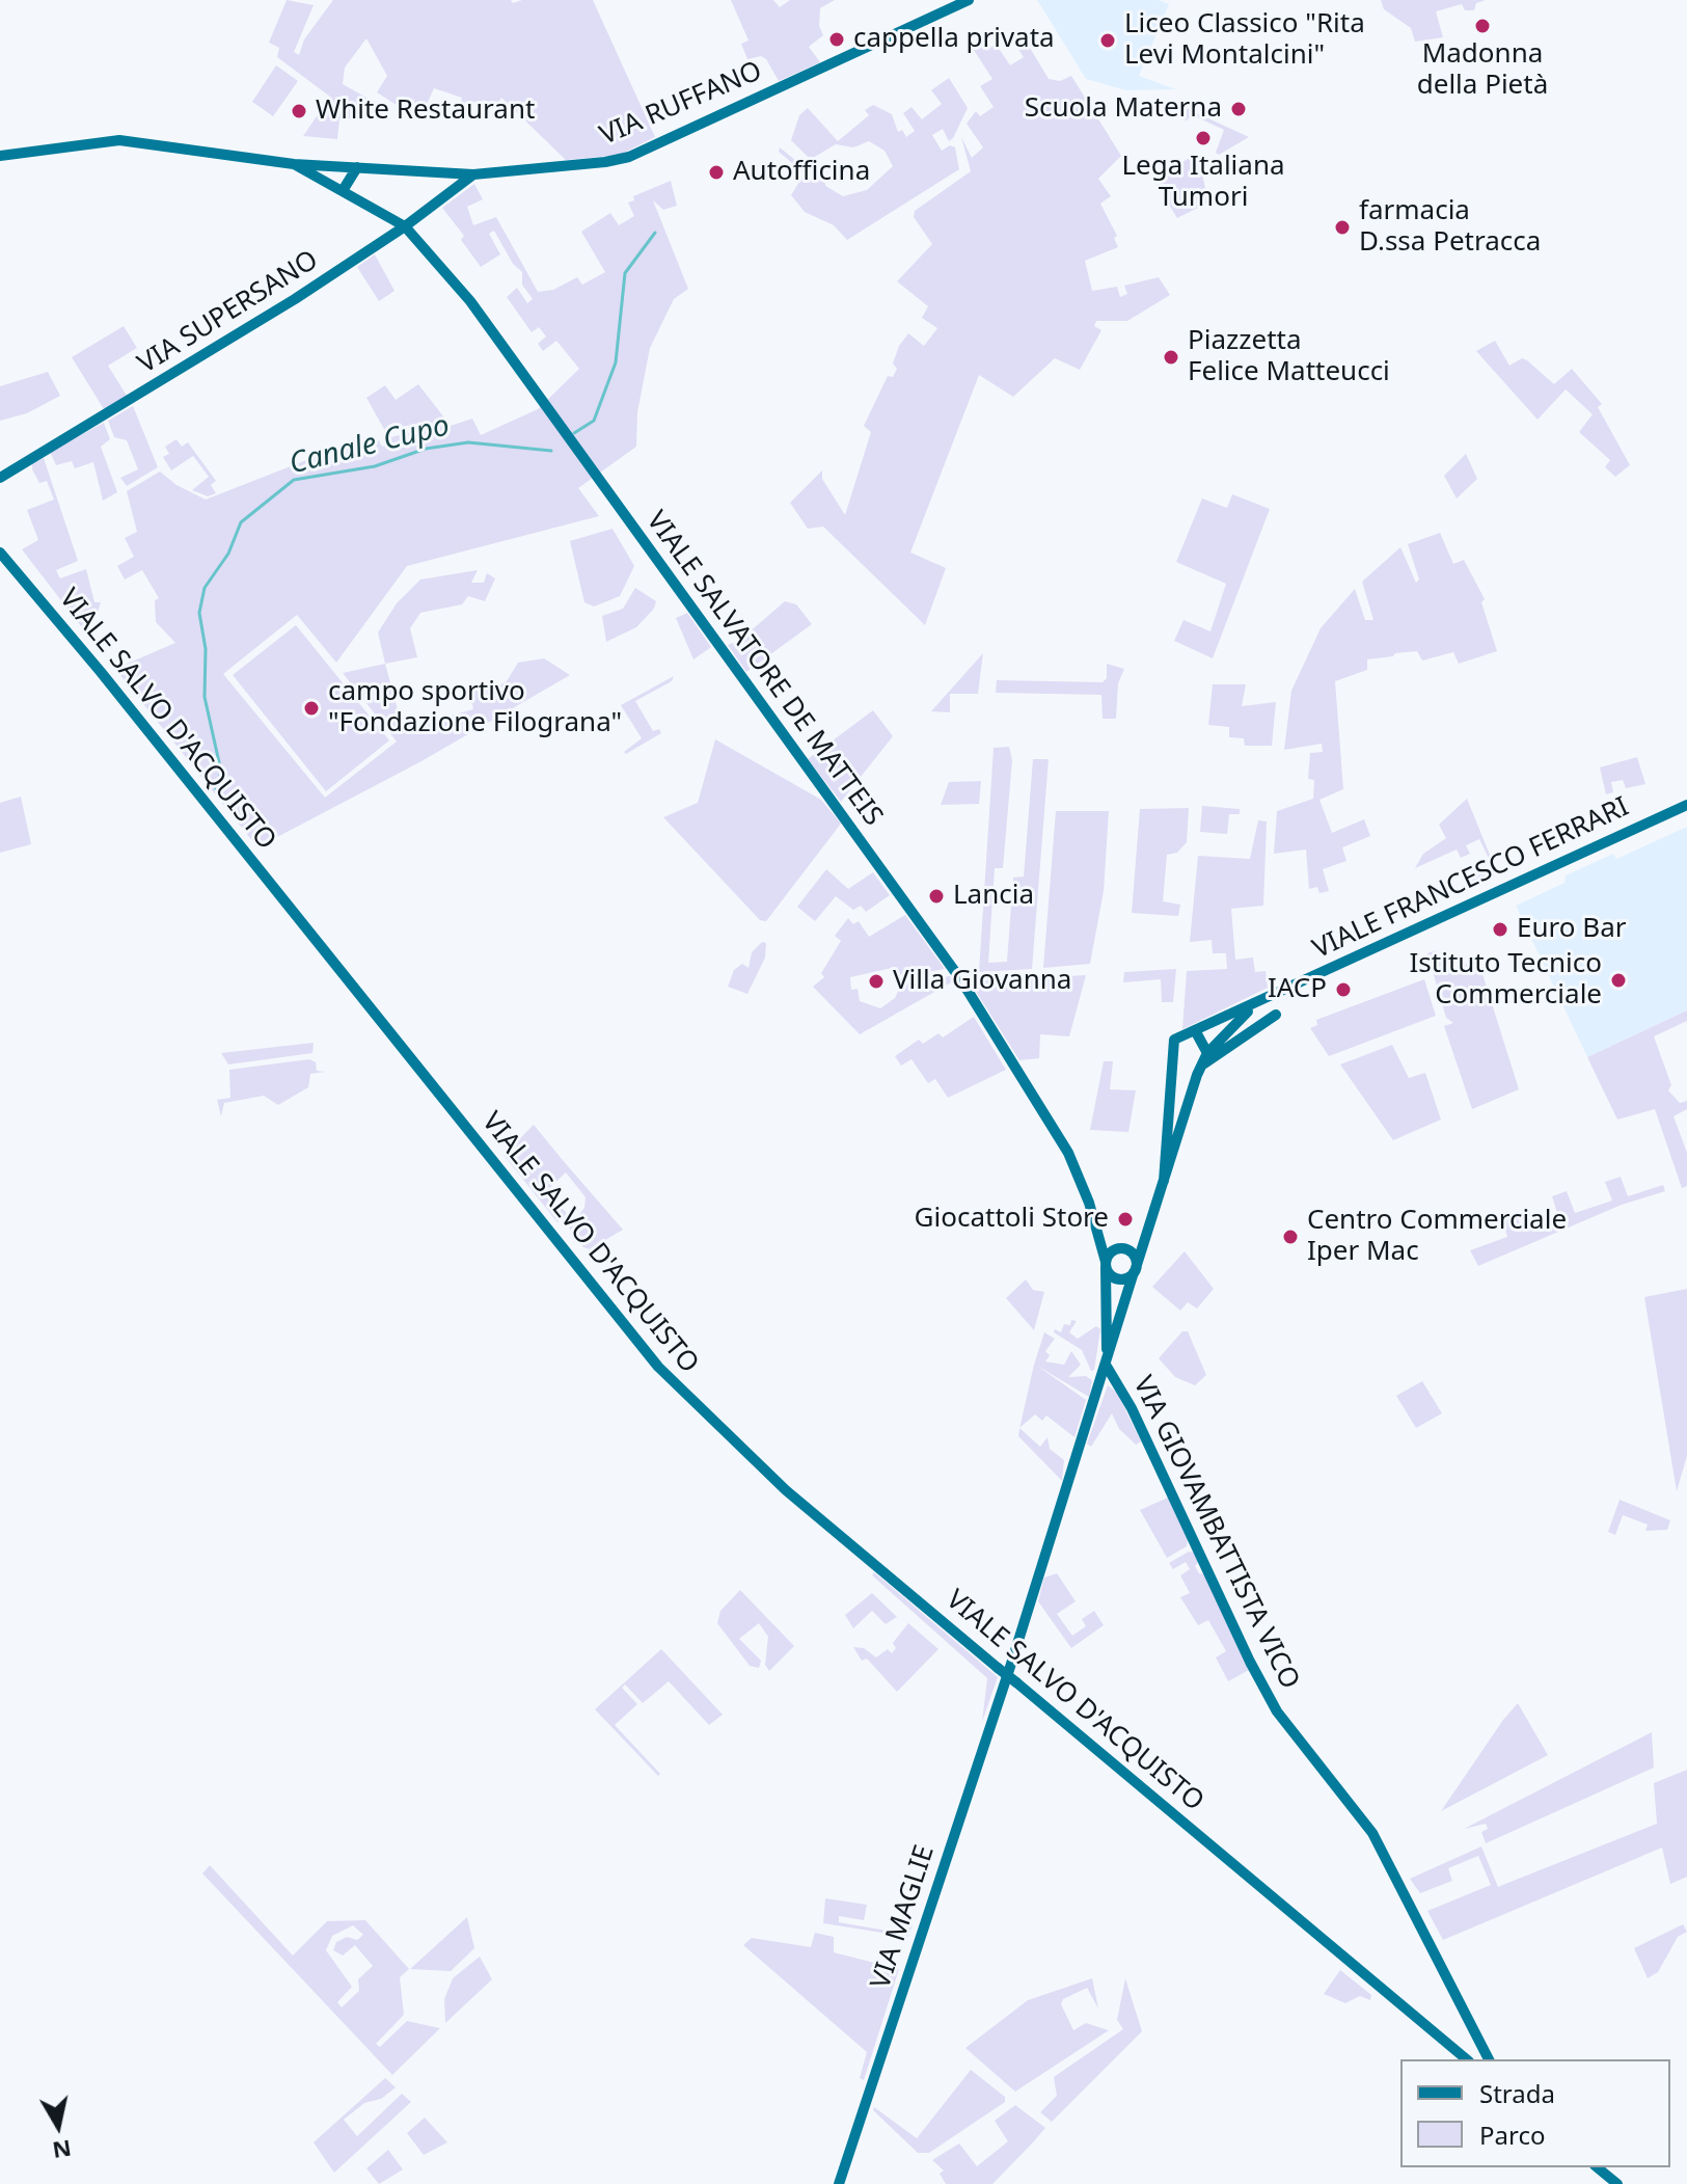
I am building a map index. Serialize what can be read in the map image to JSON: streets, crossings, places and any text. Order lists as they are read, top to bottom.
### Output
{
  "streets": {
    "street": [
      "VIA RUFFANO",
      "VIA SUPERSANO",
      "VIALE SALVATORE DE MATTEIS",
      "VIALE SALVO D'ACQUISTO",
      "VIALE FRANCESCO FERRARI",
      "VIA GIOVAMBATTISTA VICO",
      "VIA MAGLIE"
    ]
  },
  "crossings": [
    ["VIA RUFFANO", "VIA SUPERSANO"],
    ["VIA RUFFANO", "VIALE SALVATORE DE MATTEIS"],
    ["VIA SUPERSANO", "VIALE SALVATORE DE MATTEIS"],
    ["VIALE SALVATORE DE MATTEIS", "VIA GIOVAMBATTISTA VICO"],
    ["VIALE SALVATORE DE MATTEIS", "VIA MAGLIE"],
    ["VIA GIOVAMBATTISTA VICO", "VIA MAGLIE"]
  ],
  "water": ["Canale Cupo"],
  "places": [
    "Madonna della Pietà",
    "cappella privata",
    "Liceo Classico \"Rita Levi Montalcini\"",
    "Scuola Materna",
    "White Restaurant",
    "Lega Italiana Tumori",
    "Autofficina",
    "farmacia D.ssa Petracca",
    "Piazzetta Felice Matteucci",
    "campo sportivo \"Fondazione Filograna\"",
    "Lancia",
    "Euro Bar",
    "Istituto Tecnico Commerciale",
    "Villa Giovanna",
    "IACP",
    "Giocattoli Store",
    "Centro Commerciale Iper Mac"
  ],
  "legend": ["Strada", "Parco"],
  "north": "bottom"
}
